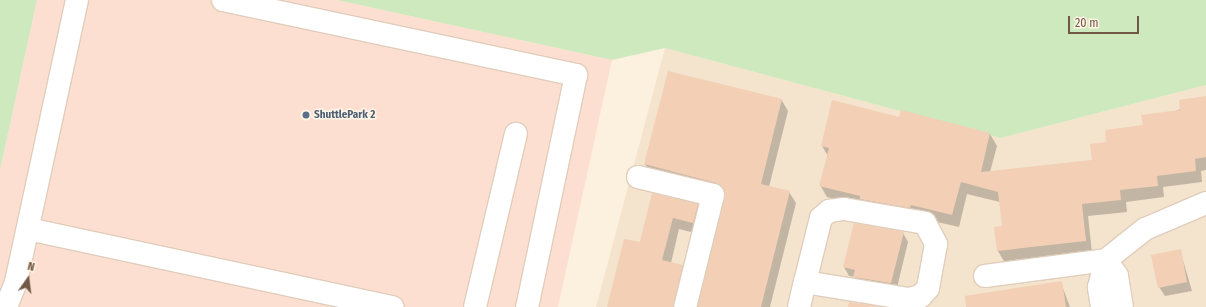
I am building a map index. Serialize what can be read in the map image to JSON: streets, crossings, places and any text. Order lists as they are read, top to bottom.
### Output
{
  "places": ["ShuttlePark 2"],
  "scale_bar": "20 m",
  "north": "top"
}
